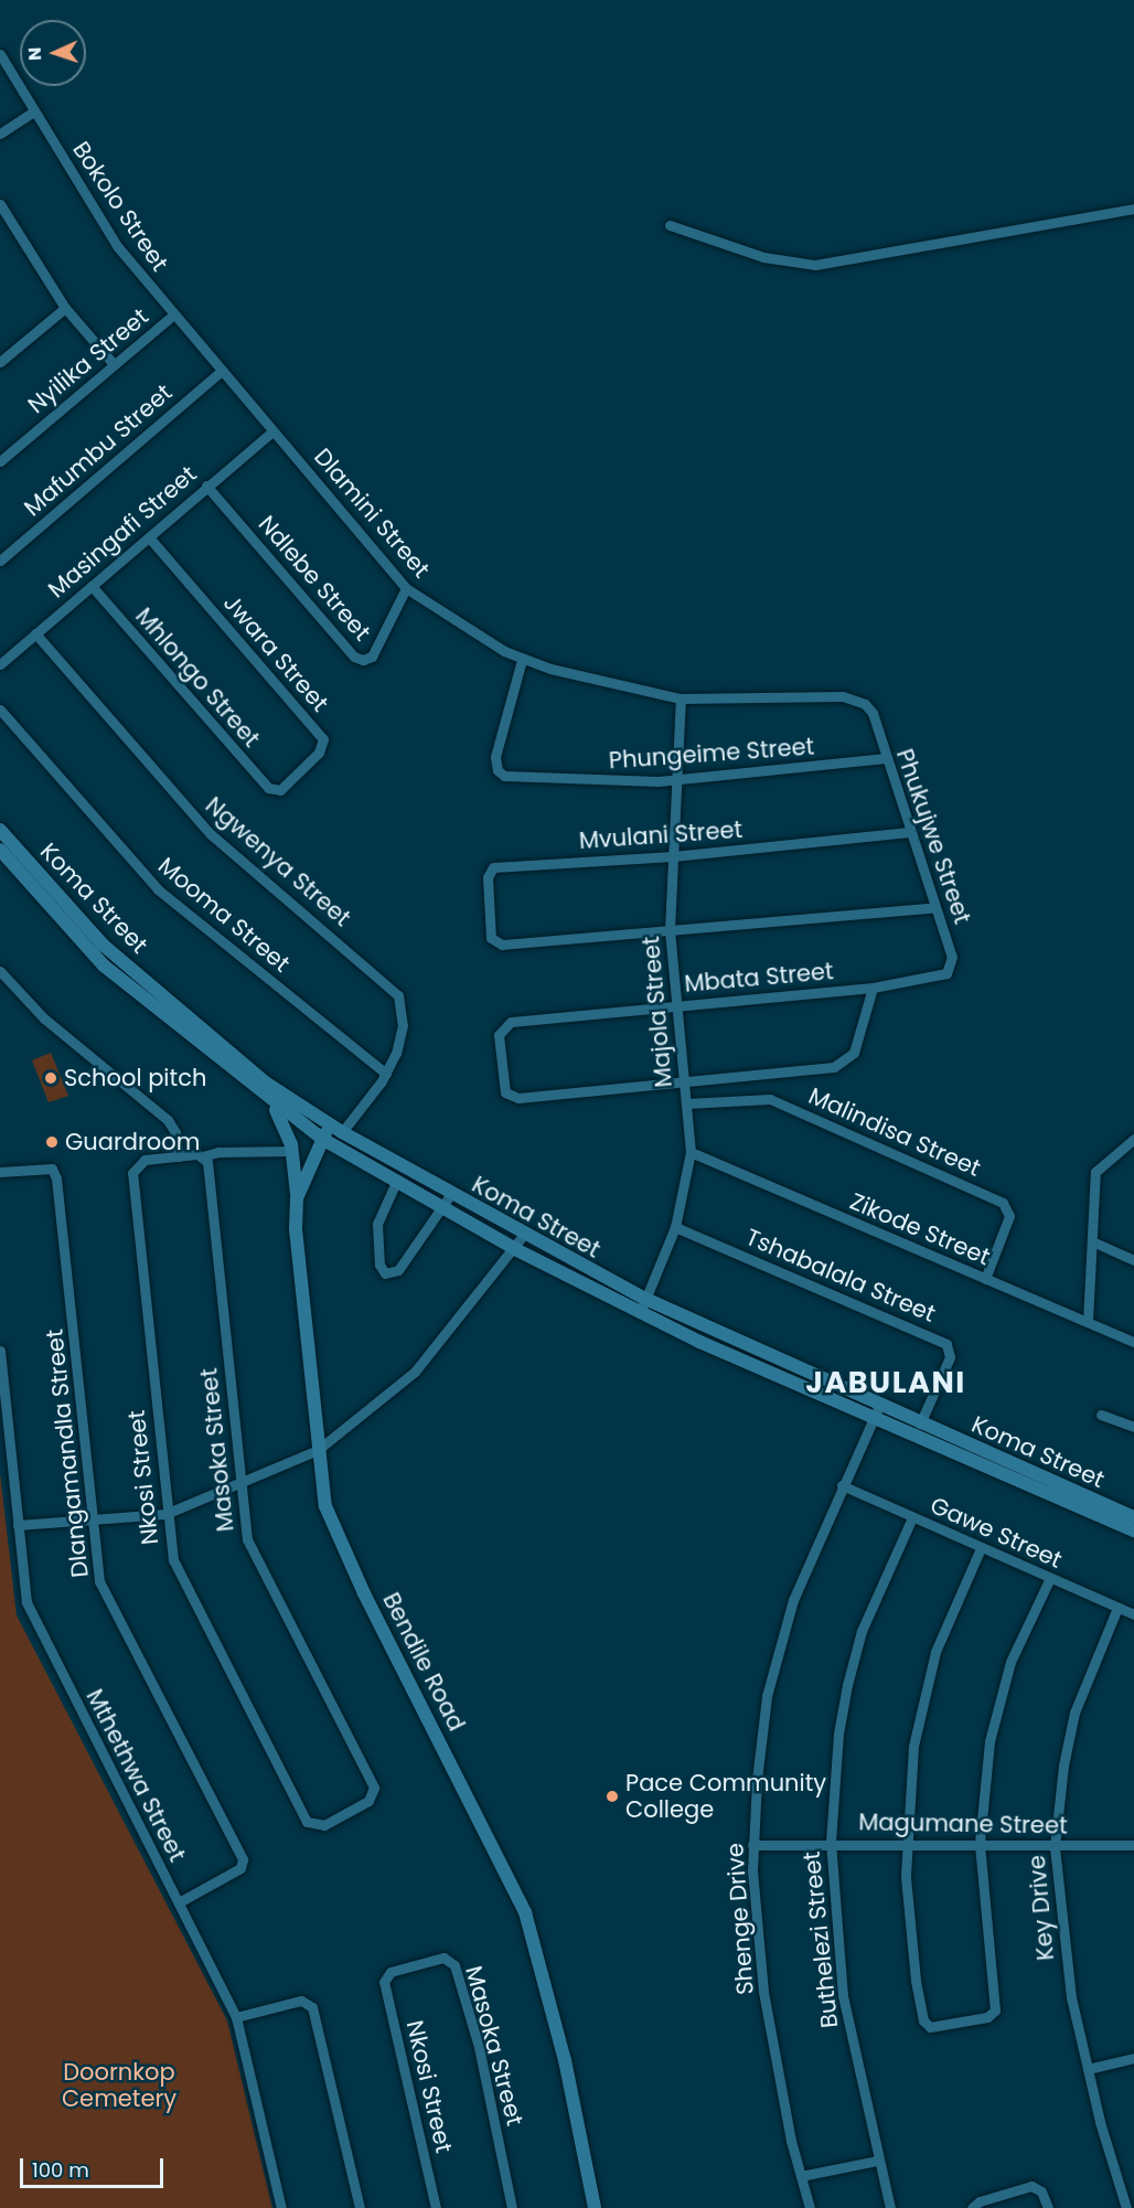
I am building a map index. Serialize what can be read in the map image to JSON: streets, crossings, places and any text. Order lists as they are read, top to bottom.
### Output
{
  "streets": {
    "main road": ["Koma Street", "Bendile Road"],
    "street": [
      "Bokolo Street",
      "Nyilika Street",
      "Mafumbu Street",
      "Dlamini Street",
      "Masingafi Street",
      "Ndlebe Street",
      "Jwara Street",
      "Mhlongo Street",
      "Phungeime Street",
      "Mvulani Street",
      "Phukujwe Street",
      "Ngwenya Street",
      "Mooma Street",
      "Mbata Street",
      "Majola Street",
      "Malindisa Street",
      "Zikode Street",
      "Tshabalala Street",
      "Masoka Street",
      "Dlangamandla Street",
      "Nkosi Street",
      "Gawe Street",
      "Mthethwa Street",
      "Magumane Street",
      "Key Drive",
      "Shenge Drive",
      "Buthelezi Street"
    ]
  },
  "crossings": [
    ["Bokolo Street", "Nyilika Street"],
    ["Bokolo Street", "Mafumbu Street"],
    ["Bokolo Street", "Dlamini Street"],
    ["Bokolo Street", "Masingafi Street"],
    ["Dlamini Street", "Masingafi Street"],
    ["Dlamini Street", "Ndlebe Street"],
    ["Dlamini Street", "Phungeime Street"],
    ["Dlamini Street", "Phukujwe Street"],
    ["Dlamini Street", "Majola Street"],
    ["Masingafi Street", "Ndlebe Street"],
    ["Masingafi Street", "Jwara Street"],
    ["Masingafi Street", "Mhlongo Street"],
    ["Masingafi Street", "Ngwenya Street"],
    ["Jwara Street", "Mhlongo Street"],
    ["Phungeime Street", "Phukujwe Street"],
    ["Phungeime Street", "Majola Street"],
    ["Mvulani Street", "Phukujwe Street"],
    ["Mvulani Street", "Majola Street"],
    ["Phukujwe Street", "Mbata Street"],
    ["Ngwenya Street", "Koma Street"],
    ["Ngwenya Street", "Mooma Street"],
    ["Ngwenya Street", "Bendile Road"],
    ["Koma Street", "Majola Street"],
    ["Koma Street", "Tshabalala Street"],
    ["Koma Street", "Bendile Road"],
    ["Koma Street", "Shenge Drive"],
    ["Mbata Street", "Majola Street"],
    ["Majola Street", "Malindisa Street"],
    ["Majola Street", "Zikode Street"],
    ["Majola Street", "Tshabalala Street"],
    ["Malindisa Street", "Zikode Street"],
    ["Masoka Street", "Nkosi Street"],
    ["Dlangamandla Street", "Mthethwa Street"],
    ["Gawe Street", "Key Drive"],
    ["Gawe Street", "Shenge Drive"],
    ["Gawe Street", "Buthelezi Street"],
    ["Magumane Street", "Key Drive"],
    ["Magumane Street", "Shenge Drive"],
    ["Magumane Street", "Buthelezi Street"]
  ],
  "districts": ["JABULANI"],
  "parks": ["Doornkop Cemetery"],
  "places": ["School pitch", "Guardroom", "Pace Community College"],
  "scale_bar": "100 m",
  "north": "left"
}
